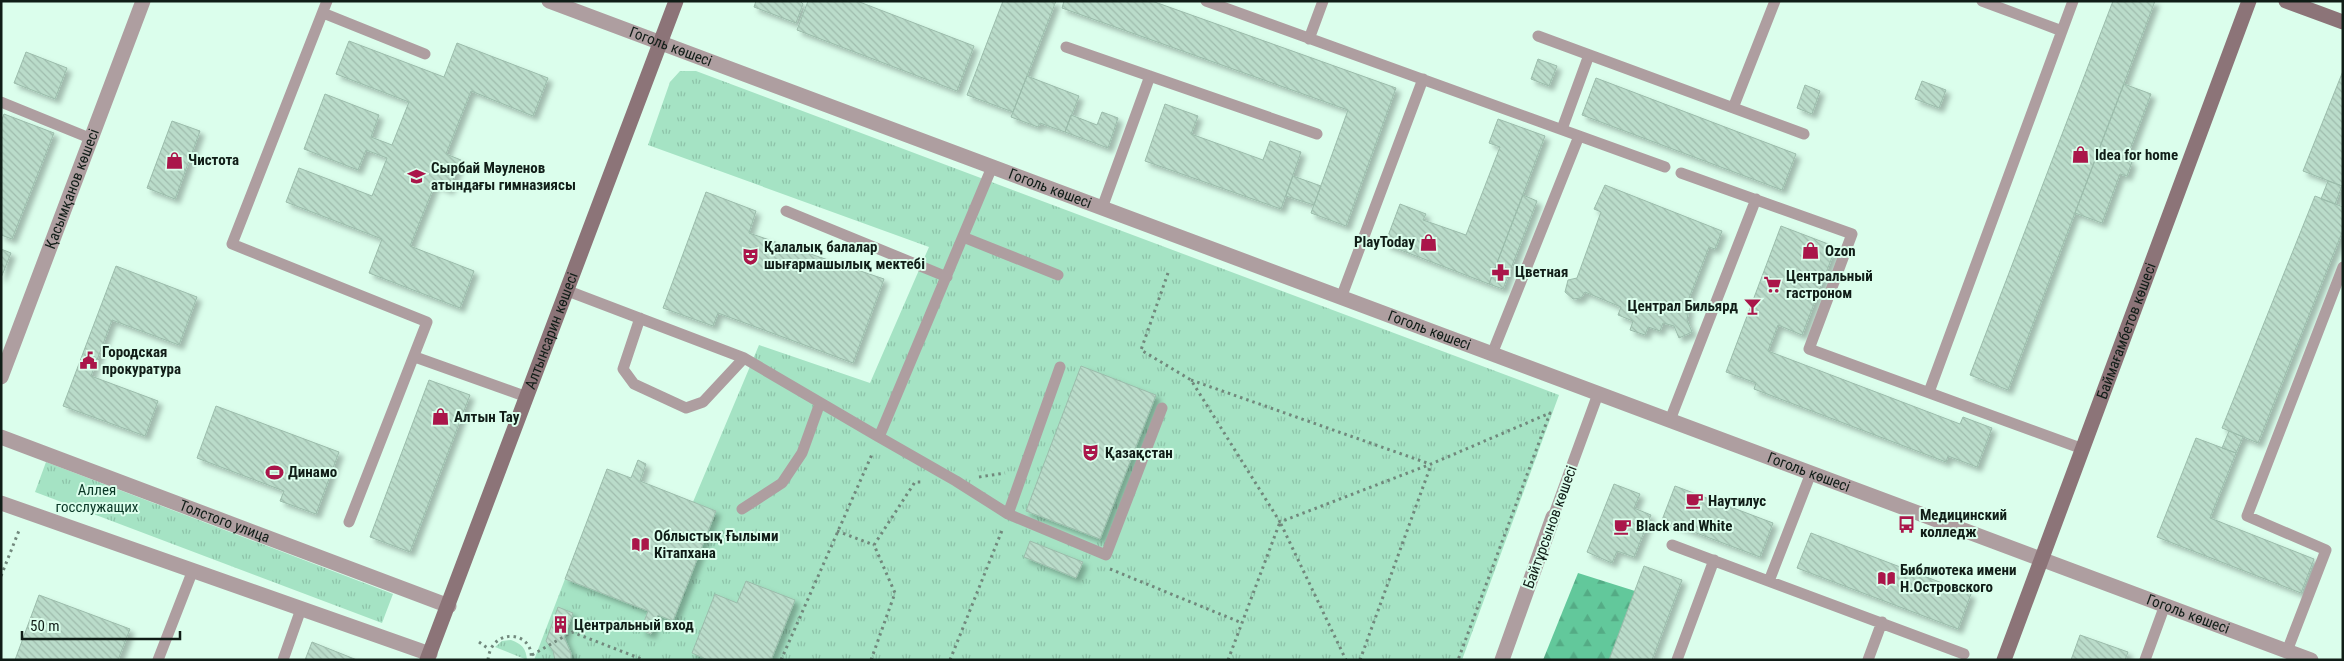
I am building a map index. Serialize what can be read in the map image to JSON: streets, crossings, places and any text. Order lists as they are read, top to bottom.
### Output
{
  "streets": {
    "street": [
      "Гоголь көшесі",
      "Қасымқанов көшесі",
      "Алтынсарин көшесі",
      "Баймағамбетов көшесі",
      "Толстого улица",
      "Байтұрсынов көшесі"
    ]
  },
  "crossings": [
    ["Гоголь көшесі", "Алтынсарин көшесі"],
    ["Гоголь көшесі", "Баймағамбетов көшесі"],
    ["Гоголь көшесі", "Байтұрсынов көшесі"],
    ["Алтынсарин көшесі", "Толстого улица"]
  ],
  "parks": ["Аллея госслужащих"],
  "places": {
    "shop": [
      "Idea for home",
      "Чистота",
      "PlayToday",
      "Ozon",
      "Алтын Тау"
    ],
    "school or university": ["Сырбай Мәуленов атындағы гимназиясы"],
    "theatre": ["Қалалық балалар шығармашылық мектебі", "Қазақстан"],
    "pharmacy": ["Цветная"],
    "supermarket": ["Центральный гастроном"],
    "bar": ["Централ Бильярд"],
    "public building": ["Городская прокуратура"],
    "sports": ["Динамо"],
    "cafe": ["Наутилус", "Black and White"],
    "bus stop": ["Медицинский колледж"],
    "library": ["Облыстық Ғылыми Кітапхана", "Библиотека имени Н.Островского"],
    "building": ["Центральный вход"]
  },
  "scale_bar": "50 m"
}
